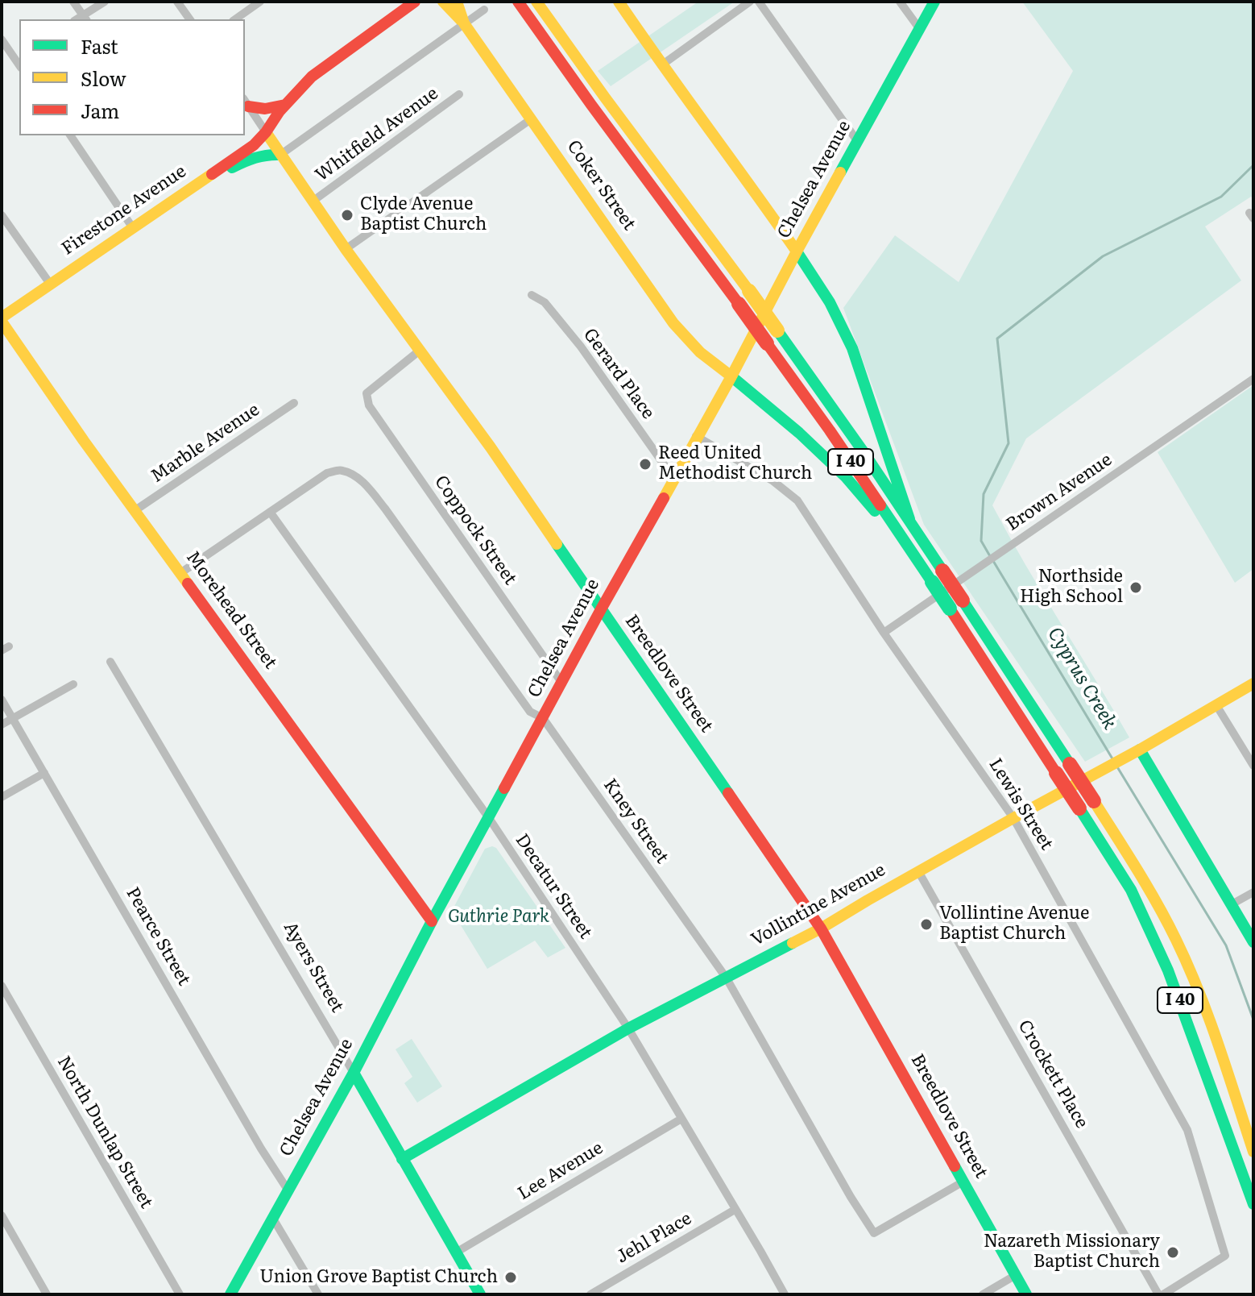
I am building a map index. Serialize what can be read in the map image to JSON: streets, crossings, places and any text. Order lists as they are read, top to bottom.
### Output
{
  "streets": {
    "main road": [
      "Chelsea Avenue",
      "Coker Street",
      "Firestone Avenue",
      "I 40",
      "Morehead Street",
      "Breedlove Street",
      "Vollintine Avenue",
      "Ayers Street"
    ],
    "street": [
      "Whitfield Avenue",
      "Gerard Place",
      "Marble Avenue",
      "Brown Avenue",
      "Coppock Street",
      "Lewis Street",
      "Kney Street",
      "Decatur Street",
      "Pearce Street",
      "Crockett Place",
      "North Dunlap Street",
      "Lee Avenue",
      "Jehl Place"
    ]
  },
  "crossings": [
    ["Whitfield Avenue", "Breedlove Street"],
    ["Chelsea Avenue", "Coker Street"],
    ["Chelsea Avenue", "Gerard Place"],
    ["Chelsea Avenue", "Coppock Street"],
    ["Chelsea Avenue", "Morehead Street"],
    ["Chelsea Avenue", "Breedlove Street"],
    ["Chelsea Avenue", "Lewis Street"],
    ["Chelsea Avenue", "Kney Street"],
    ["Chelsea Avenue", "Decatur Street"],
    ["Chelsea Avenue", "Pearce Street"],
    ["Chelsea Avenue", "Ayers Street"],
    ["Coker Street", "I 40"],
    ["Firestone Avenue", "Morehead Street"],
    ["Firestone Avenue", "Breedlove Street"],
    ["Marble Avenue", "Morehead Street"],
    ["Brown Avenue", "Lewis Street"],
    ["Coppock Street", "Breedlove Street"],
    ["Breedlove Street", "Kney Street"],
    ["Breedlove Street", "Vollintine Avenue"],
    ["Lewis Street", "Vollintine Avenue"],
    ["Kney Street", "Decatur Street"],
    ["Kney Street", "Vollintine Avenue"],
    ["Decatur Street", "Vollintine Avenue"],
    ["Decatur Street", "Lee Avenue"],
    ["Decatur Street", "Jehl Place"],
    ["Vollintine Avenue", "Ayers Street"],
    ["Vollintine Avenue", "Crockett Place"],
    ["Ayers Street", "Lee Avenue"]
  ],
  "water": ["Cyprus Creek"],
  "parks": ["Guthrie Park"],
  "places": [
    "Clyde Avenue Baptist Church",
    "Reed United Methodist Church",
    "Northside High School",
    "Vollintine Avenue Baptist Church",
    "Nazareth Missionary Baptist Church",
    "Union Grove Baptist Church"
  ],
  "legend": ["Fast", "Slow", "Jam"]
}
